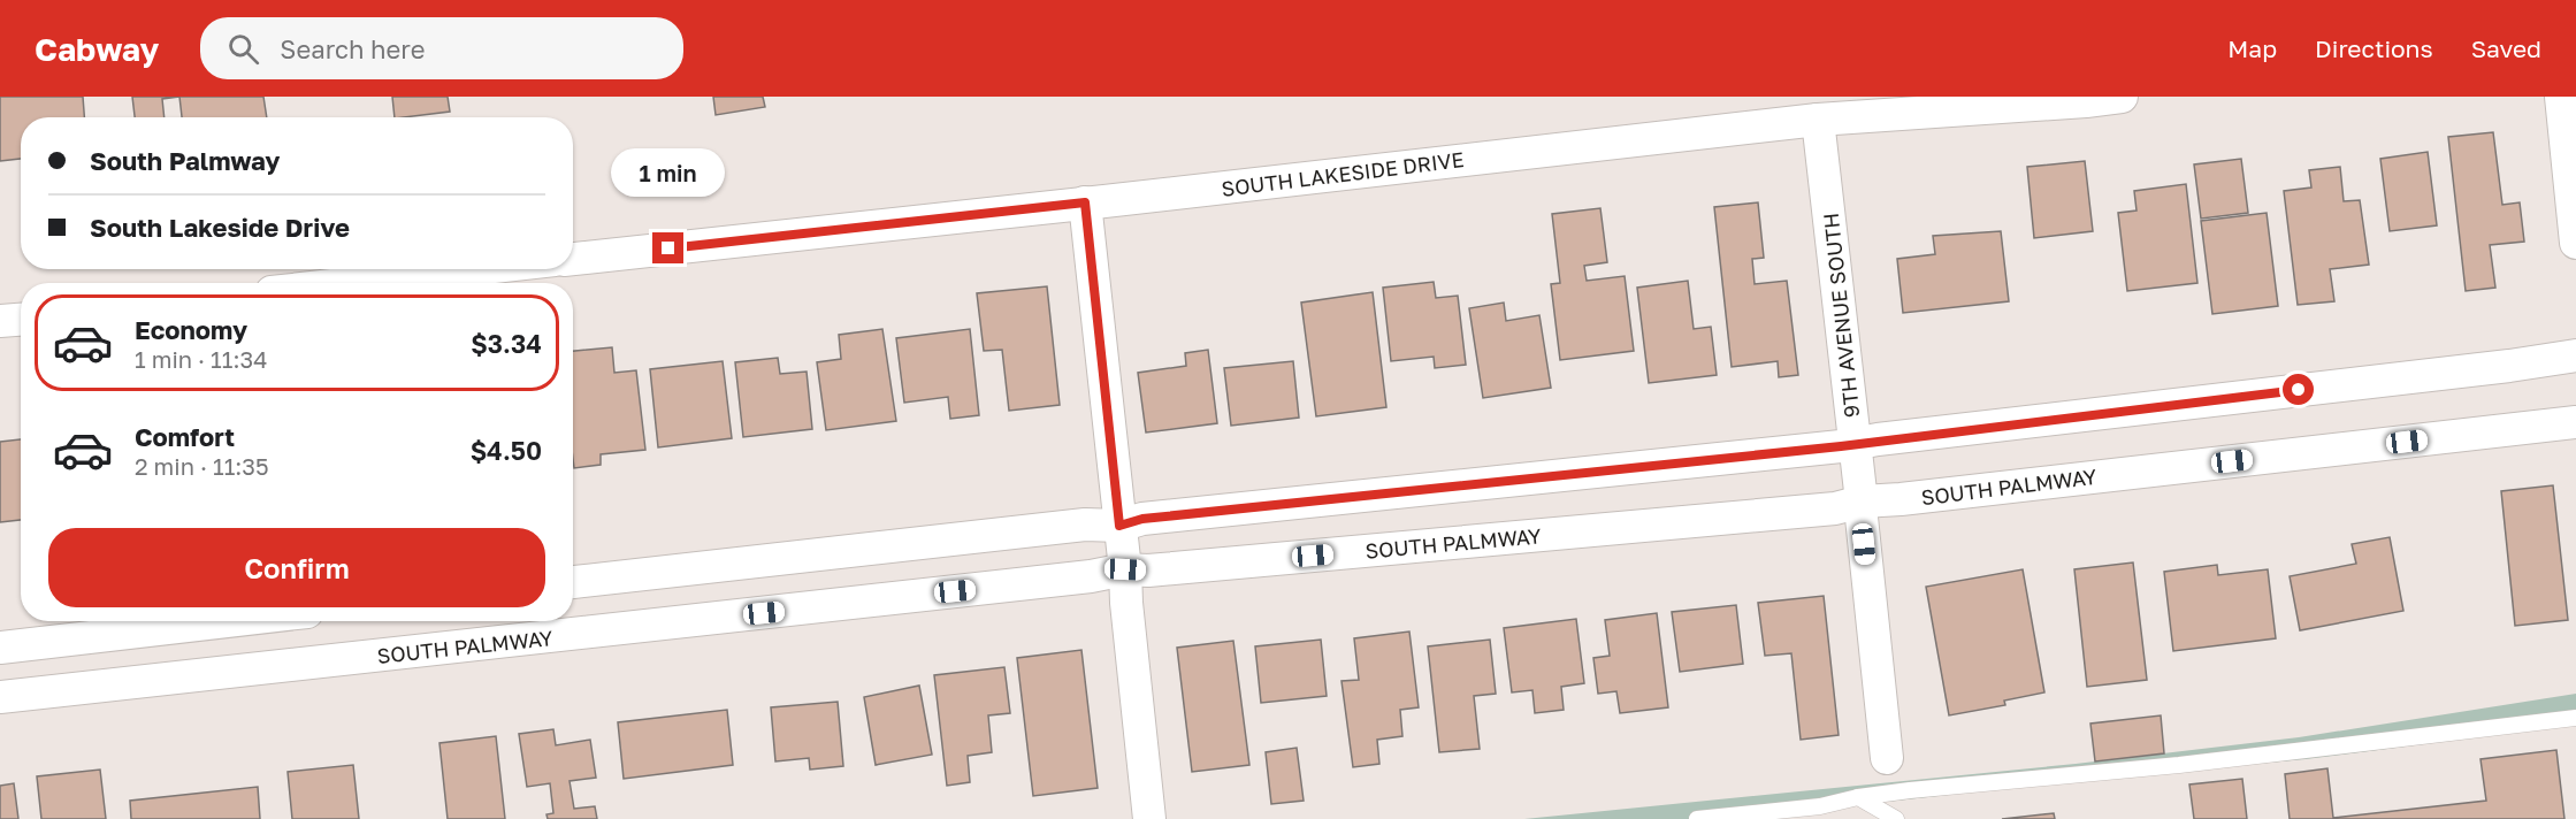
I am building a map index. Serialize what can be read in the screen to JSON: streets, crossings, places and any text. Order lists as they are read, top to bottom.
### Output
{
  "streets": {
    "street": ["SOUTH LAKESIDE DRIVE", "9TH AVENUE SOUTH", "SOUTH PALMWAY"]
  },
  "crossings": [
    ["SOUTH LAKESIDE DRIVE", "9TH AVENUE SOUTH"],
    ["9TH AVENUE SOUTH", "SOUTH PALMWAY"]
  ],
  "page": {
    "header": "Cabway",
    "search": "Search here",
    "nav": ["Map", "Directions", "Saved"],
    "banner": ["South Palmway", "South Lakeside Drive"],
    "bubble": "1 min",
    "list": [
      {
        "name": "Economy",
        "note": "1 min · 11:34",
        "value": "$3.34"
      },
      {
        "name": "Comfort",
        "note": "2 min · 11:35",
        "value": "$4.50"
      }
    ],
    "buttons": "Confirm"
  }
}
